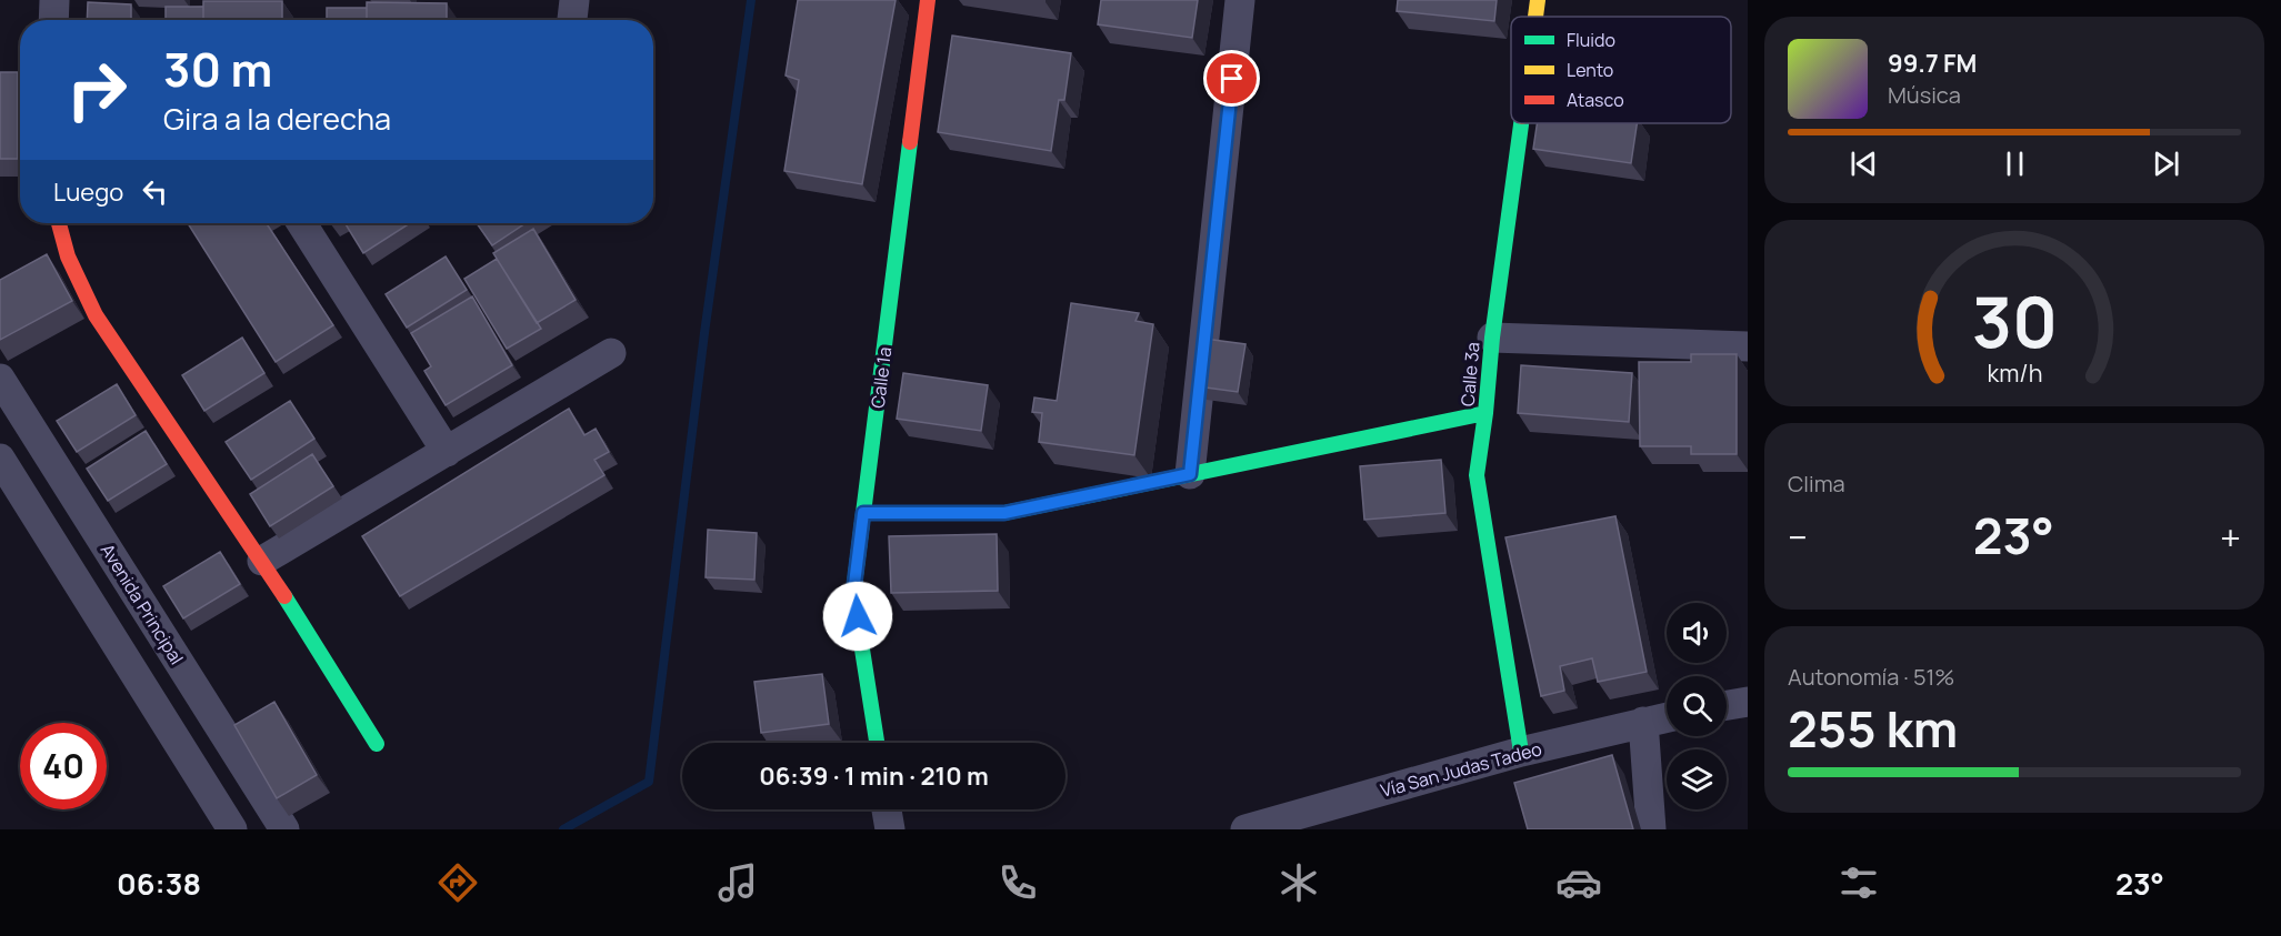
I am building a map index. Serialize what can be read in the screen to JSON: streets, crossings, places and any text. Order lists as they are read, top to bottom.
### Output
{
  "streets": {
    "street": [
      "Calle 3a",
      "Calle 1a",
      "Avenida Principal",
      "Vía San Judas Tadeo"
    ]
  },
  "crossings": [
    ["Calle 3a", "Vía San Judas Tadeo"]
  ],
  "legend": ["Fluido", "Lento", "Atasco"],
  "page": {
    "turn": ["30 m", "Gira a la derecha"],
    "song": ["99.7 FM", "Música"],
    "then": "Luego",
    "tile": [
      "Clima",
      ["Autonomía · 51%", "255 km"]
    ],
    "heat": ["−", "23°", "+"],
    "limit": "40",
    "trip": "06:39 · 1 min · 210 m",
    "tabs": ["06:38", "23°"],
    "gauge": ["30", "km/h"]
  }
}
